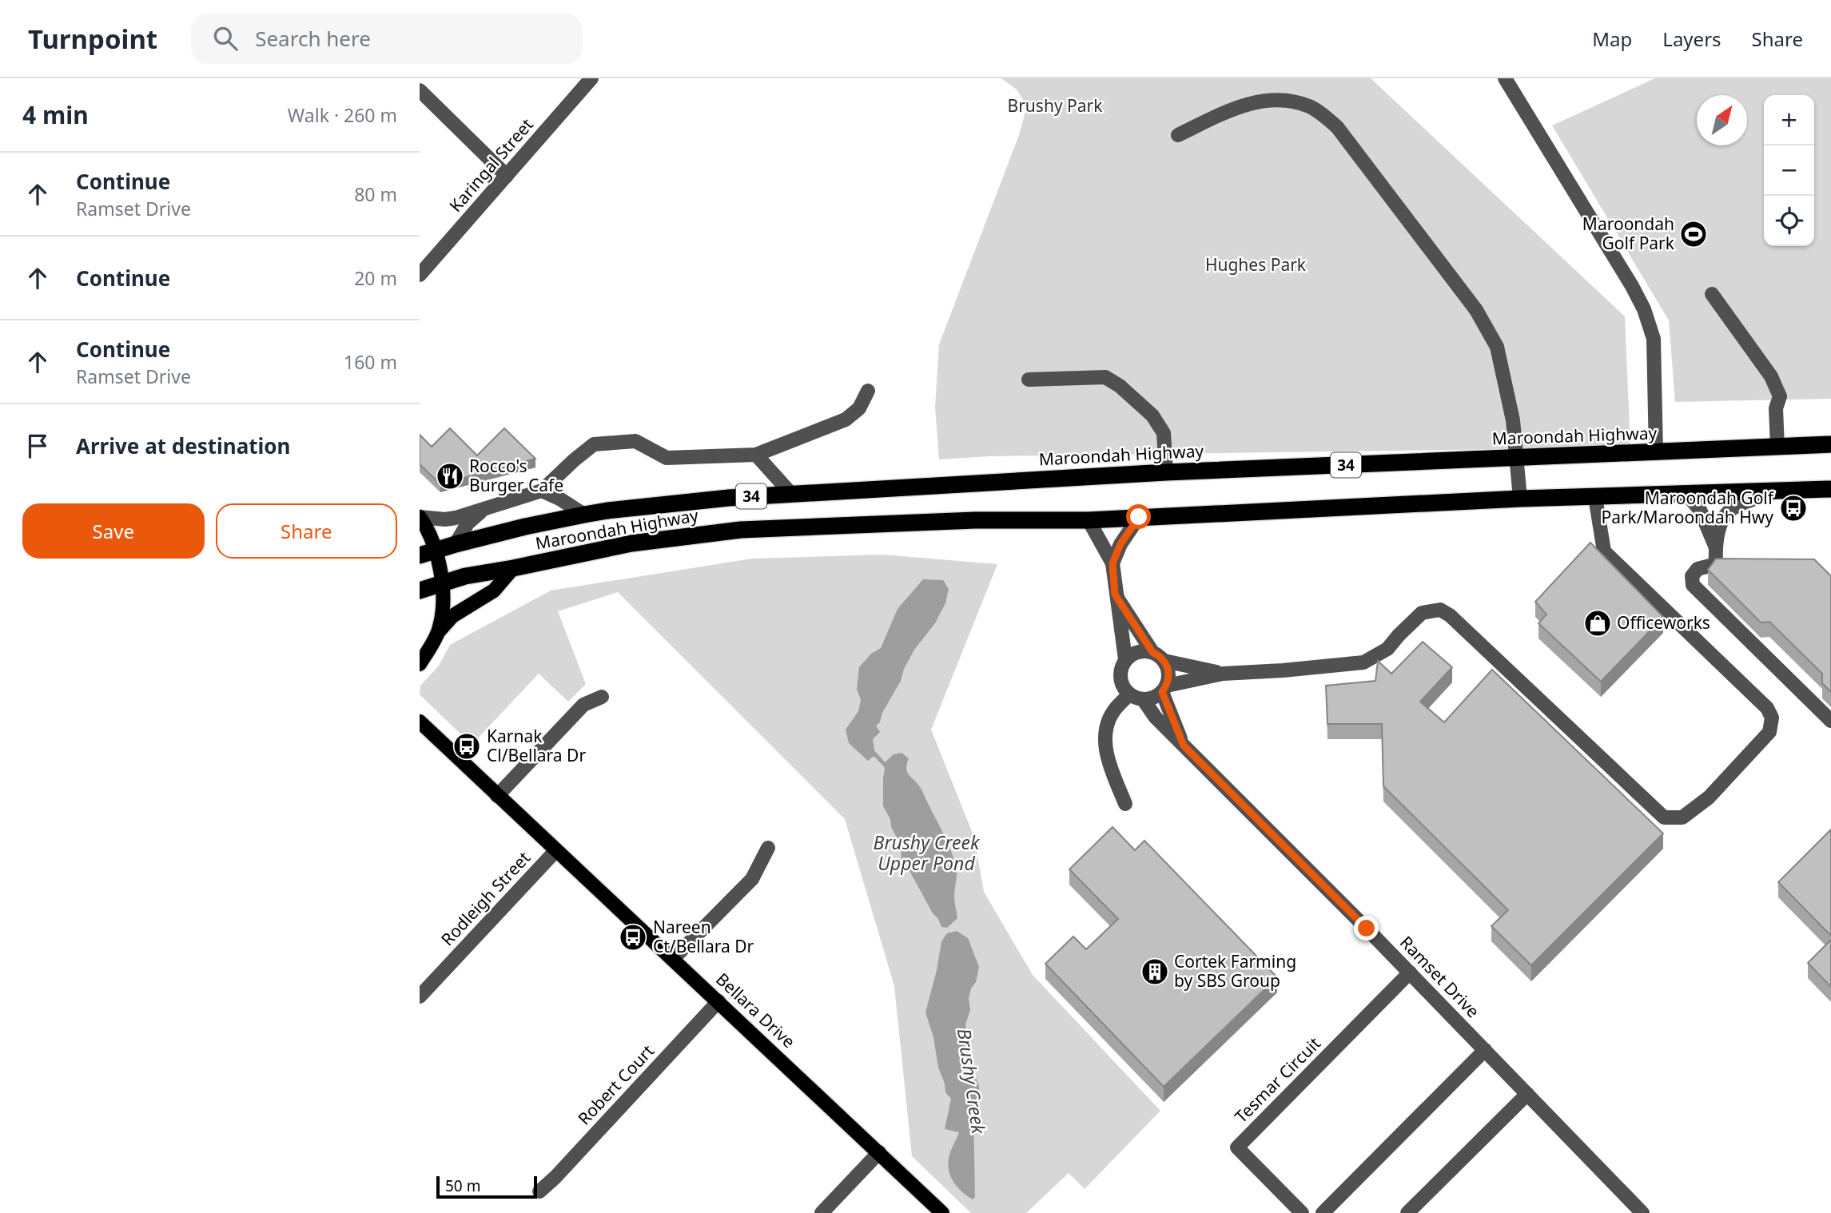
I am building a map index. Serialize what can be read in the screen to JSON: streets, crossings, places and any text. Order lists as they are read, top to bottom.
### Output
{
  "streets": {
    "highway": ["Maroondah Highway", "34"],
    "main road": ["Bellara Drive"],
    "street": [
      "Karingal Street",
      "Rodleigh Street",
      "Ramset Drive",
      "Tesmar Circuit",
      "Robert Court"
    ]
  },
  "crossings": [
    ["Rodleigh Street", "Bellara Drive"],
    ["Ramset Drive", "Tesmar Circuit"],
    ["Bellara Drive", "Robert Court"]
  ],
  "water": ["Brushy Creek Upper Pond", "Brushy Creek"],
  "parks": ["Brushy Park", "Hughes Park"],
  "places": {
    "sports": ["Maroondah Golf Park"],
    "restaurant": ["Rocco's Burger Cafe"],
    "bus stop": ["Maroondah Golf Park/Maroondah Hwy", "Karnak Cl/Bellara Dr", "Nareen Ct/Bellara Dr"],
    "shop": ["Officeworks"],
    "building": ["Cortek Farming by SBS Group"]
  },
  "scale_bar": "50 m",
  "north": "top right",
  "page": {
    "header": "Turnpoint",
    "search": "Search here",
    "nav": ["Map", "Layers", "Share"],
    "heading": ["4 min", "Walk · 260 m"],
    "map_buttons": ["+", "−"],
    "list": [
      ["Continue", "Ramset Drive", "80 m"],
      ["Continue", "20 m"],
      ["Continue", "Ramset Drive", "160 m"],
      "Arrive at destination"
    ],
    "buttons": ["Save", "Share"],
    "scale": "50 m"
  }
}
